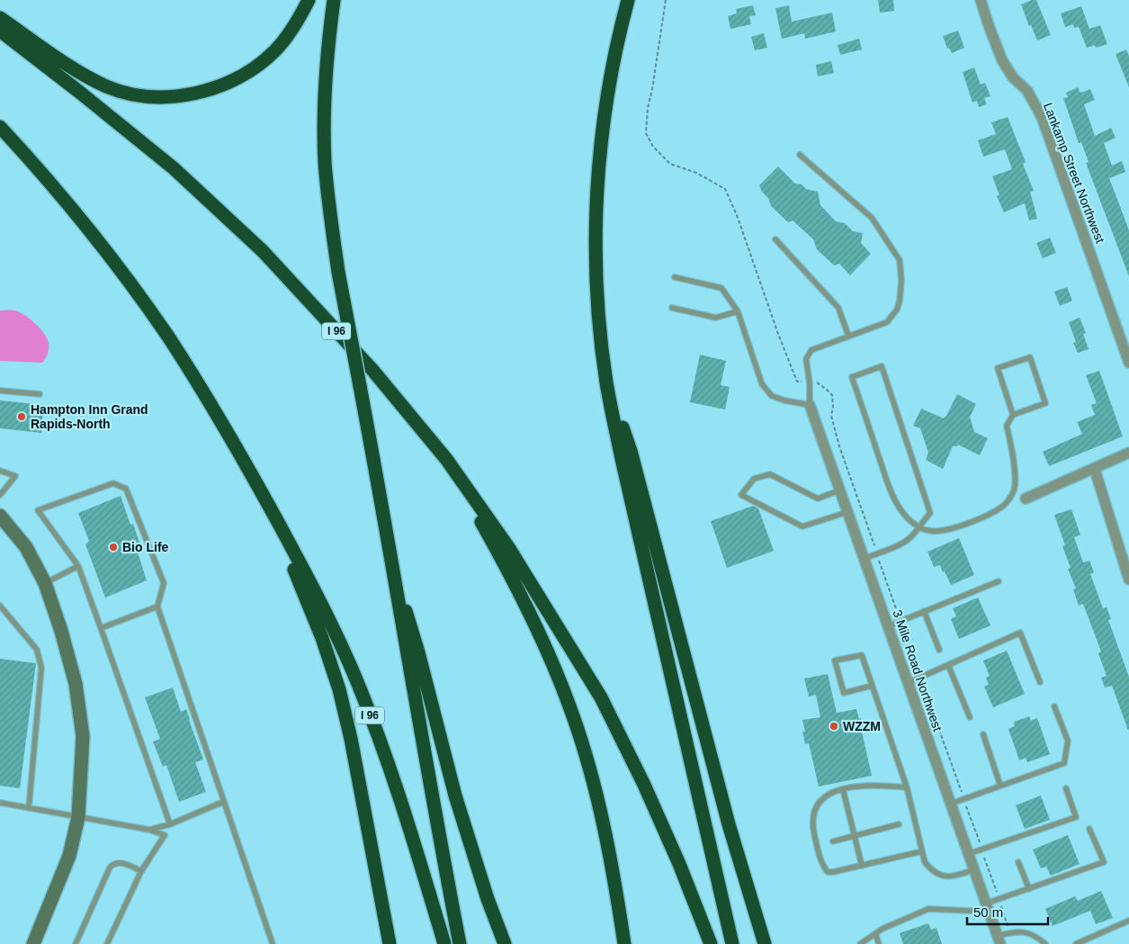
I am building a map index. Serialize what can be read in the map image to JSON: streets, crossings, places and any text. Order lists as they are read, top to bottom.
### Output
{
  "streets": {
    "highway": ["I 96"],
    "street": ["Lankamp Street Northwest", "3 Mile Road Northwest"]
  },
  "places": ["Hampton Inn Grand Rapids-North", "Bio Life", "WZZM"],
  "scale_bar": "50 m"
}
